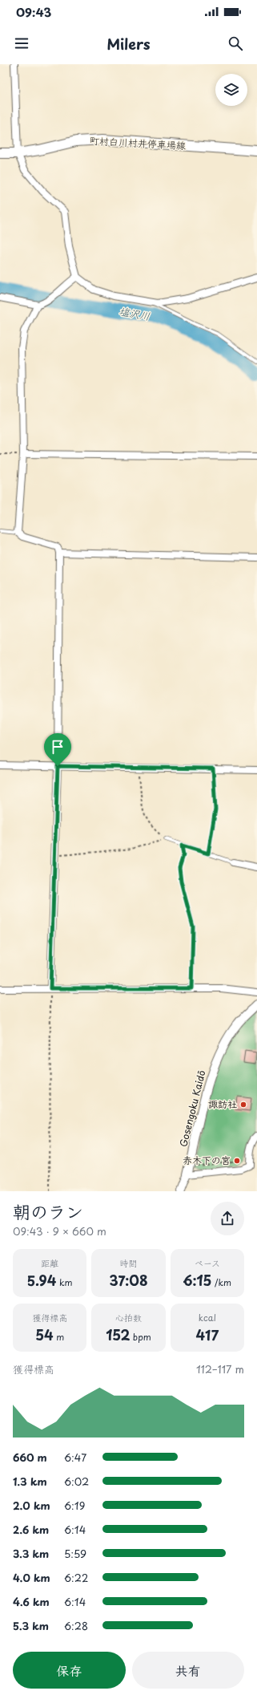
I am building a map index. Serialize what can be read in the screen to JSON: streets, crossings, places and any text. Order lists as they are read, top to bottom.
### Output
{
  "streets": {
    "main road": ["町村白川村井停車場線"],
    "street": ["Gosengoku Kaidō"]
  },
  "water": ["塩沢川"],
  "places": ["諏訪社", "赤木下の宮"],
  "page": {
    "status": "09:43",
    "header": "Milers",
    "heading": ["朝のラン", "09:43 · 9 × 660 m"],
    "stats": [
      ["距離", "5.94 km"],
      ["時間", "37:08"],
      ["ペース", "6:15 /km"],
      ["獲得標高", "54 m"],
      ["心拍数", "152 bpm"],
      ["kcal", "417"]
    ],
    "chart": ["獲得標高", "112–117 m"],
    "list": [
      {
        "name": "660 m",
        "note": "6:47"
      },
      {
        "name": "1.3 km",
        "note": "6:02"
      },
      {
        "name": "2.0 km",
        "note": "6:19"
      },
      {
        "name": "2.6 km",
        "note": "6:14"
      },
      {
        "name": "3.3 km",
        "note": "5:59"
      },
      {
        "name": "4.0 km",
        "note": "6:22"
      },
      {
        "name": "4.6 km",
        "note": "6:14"
      },
      {
        "name": "5.3 km",
        "note": "6:28"
      }
    ],
    "buttons": ["保存", "共有"]
  }
}
